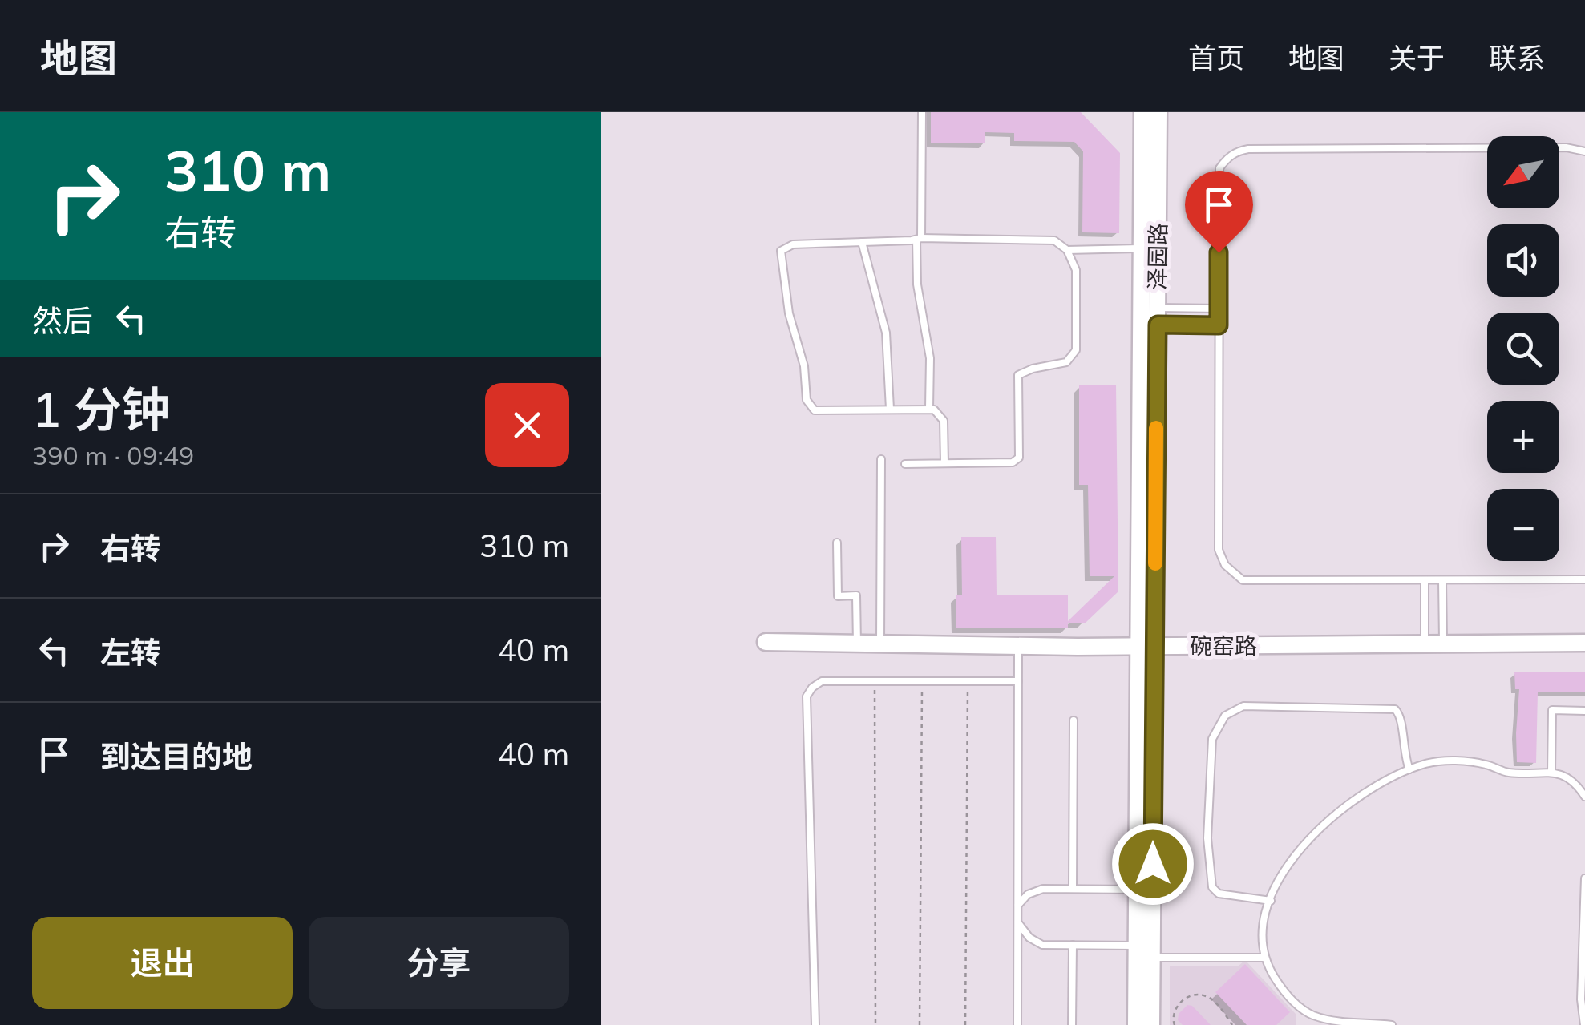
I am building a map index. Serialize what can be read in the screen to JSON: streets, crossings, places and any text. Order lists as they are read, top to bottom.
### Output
{
  "streets": {
    "street": ["泽园路", "碗窑路"]
  },
  "crossings": [
    ["泽园路", "碗窑路"]
  ],
  "north": "bottom left",
  "page": {
    "header": "地图",
    "nav": [
      "首页",
      "地图",
      "关于",
      "联系"
    ],
    "turn": ["310 m", "右转"],
    "map_buttons": ["+", "−"],
    "then": "然后",
    "heading": ["1 分钟", "390 m · 09:49"],
    "list": [
      {
        "name": "右转",
        "value": "310 m"
      },
      {
        "name": "左转",
        "value": "40 m"
      },
      {
        "name": "到达目的地",
        "value": "40 m"
      }
    ],
    "buttons": ["退出", "分享"]
  }
}
